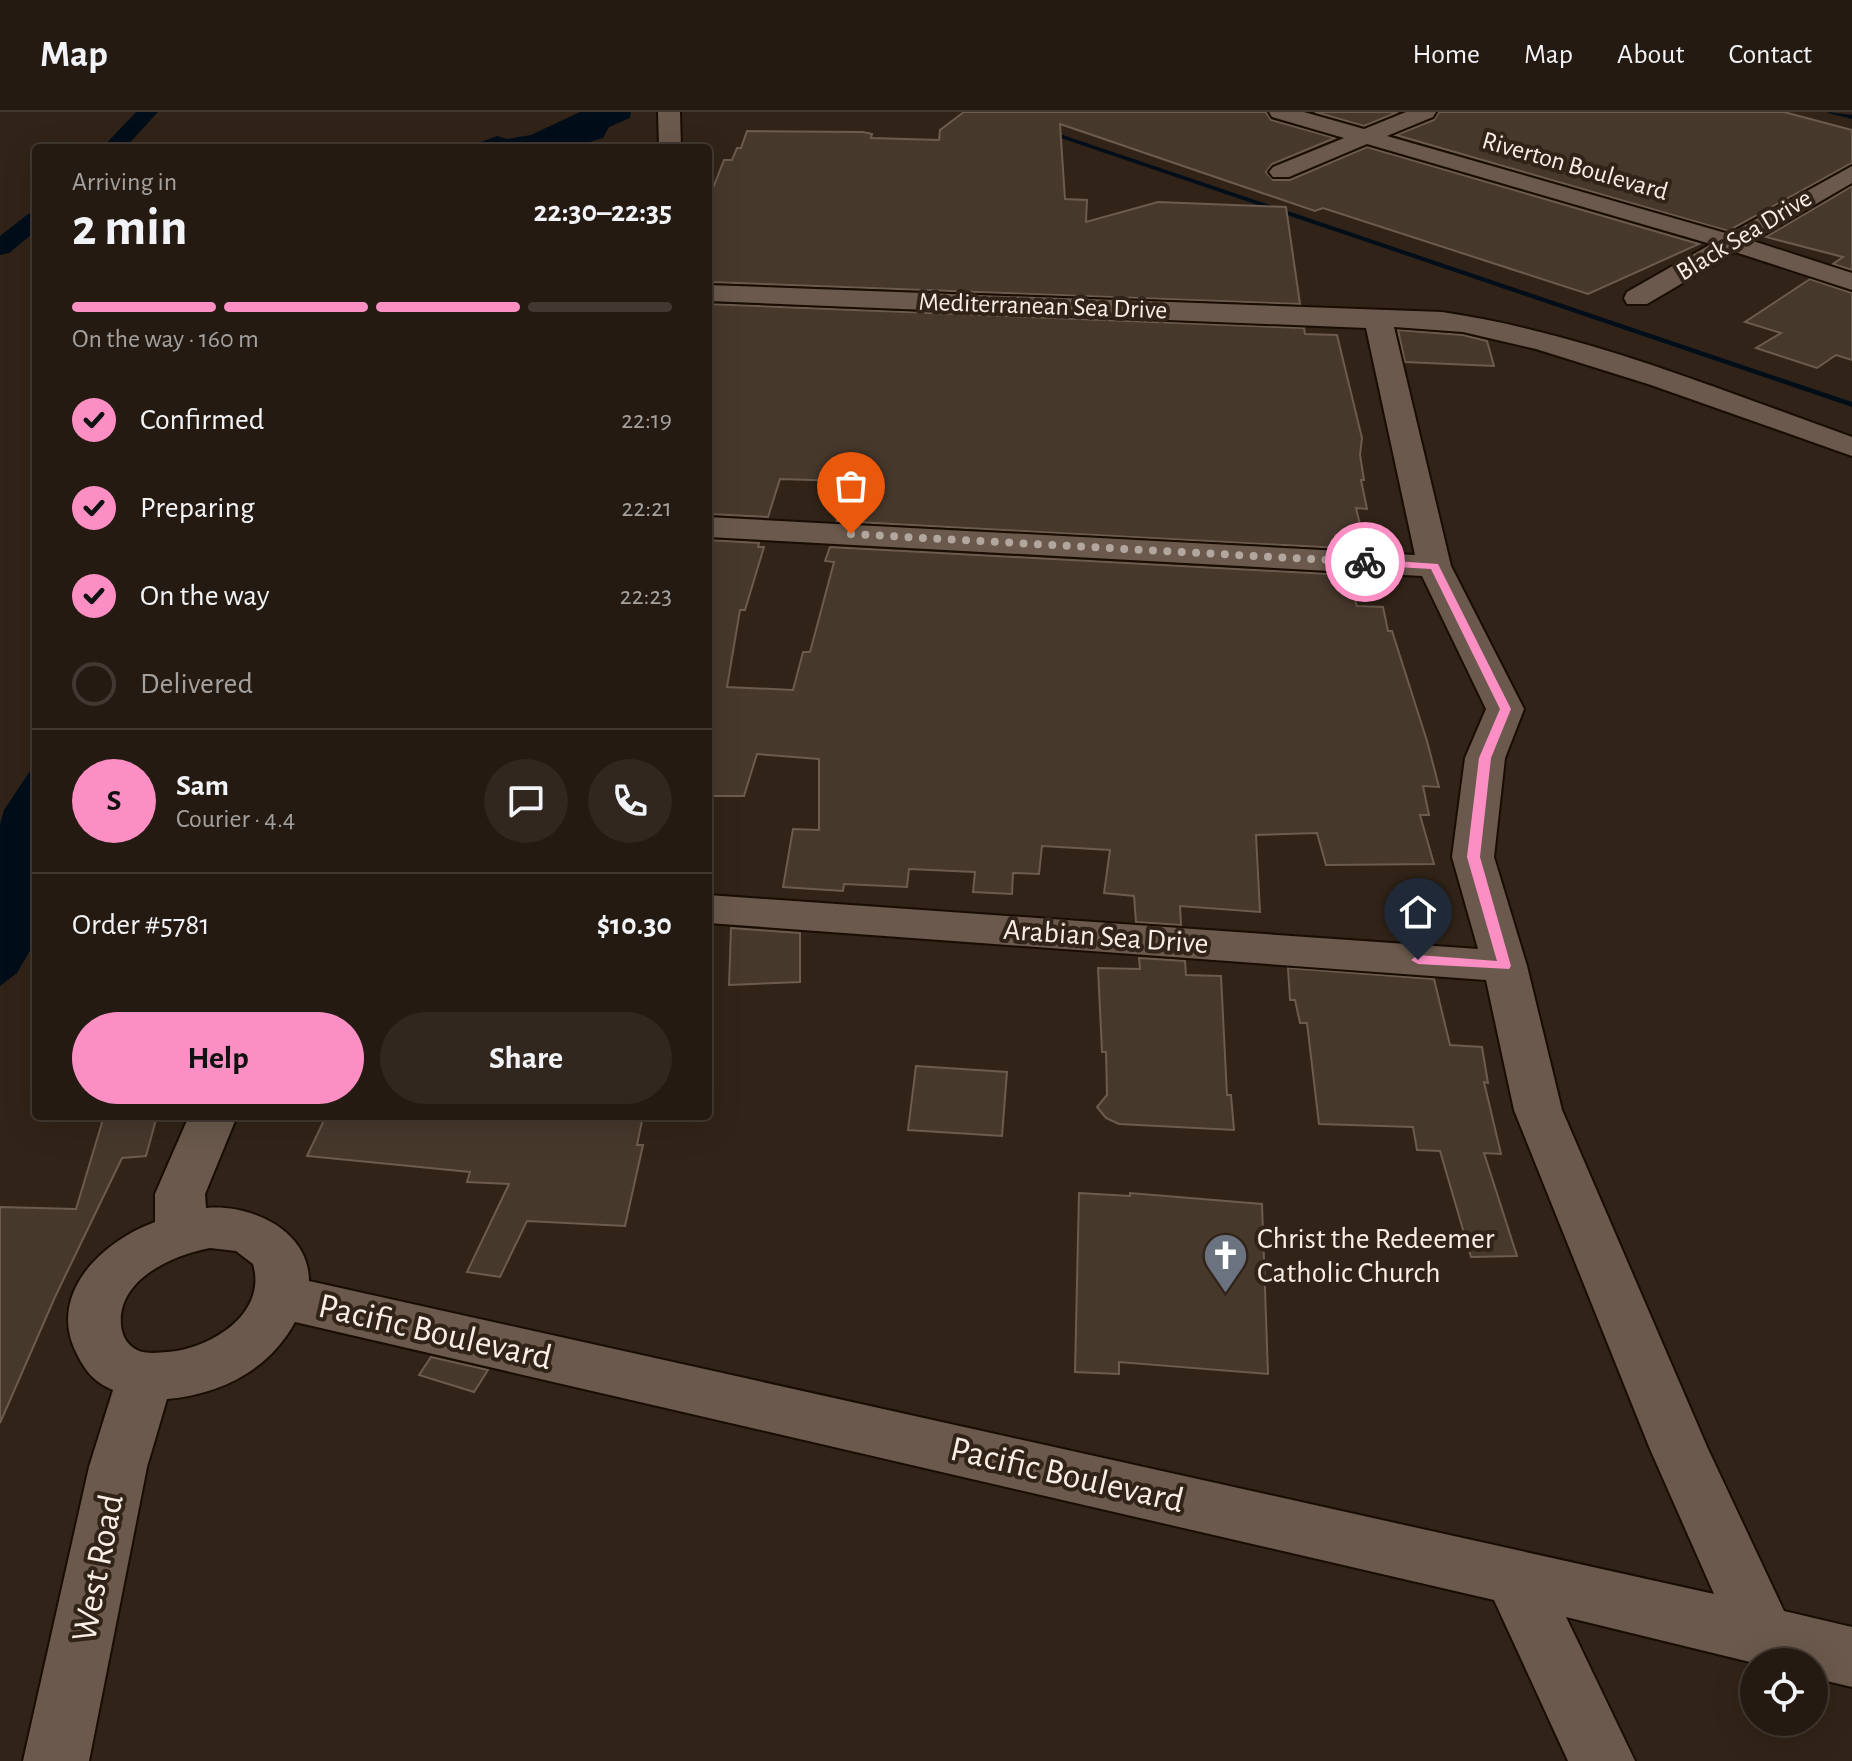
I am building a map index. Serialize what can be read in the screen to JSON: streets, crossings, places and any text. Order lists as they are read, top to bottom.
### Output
{
  "streets": {
    "street": [
      "Riverton Boulevard",
      "Black Sea Drive",
      "Mediterranean Sea Drive",
      "Arabian Sea Drive",
      "Pacific Boulevard",
      "West Road"
    ]
  },
  "crossings": [
    ["Riverton Boulevard", "Black Sea Drive"],
    ["Pacific Boulevard", "West Road"]
  ],
  "places": {
    "church": ["Christ the Redeemer Catholic Church"]
  },
  "page": {
    "header": "Map",
    "nav": [
      "Home",
      "Map",
      "About",
      "Contact"
    ],
    "heading": ["2 min", "Arriving in", "22:30–22:35"],
    "panel": [
      "Sam",
      "Courier · 4.4",
      "Order #5781",
      "$10.30"
    ],
    "bar": "On the way · 160 m",
    "list": [
      ["Confirmed", "22:19"],
      ["Preparing", "22:21"],
      ["On the way", "22:23"],
      "Delivered"
    ],
    "round": "S",
    "buttons": ["Help", "Share"]
  }
}
